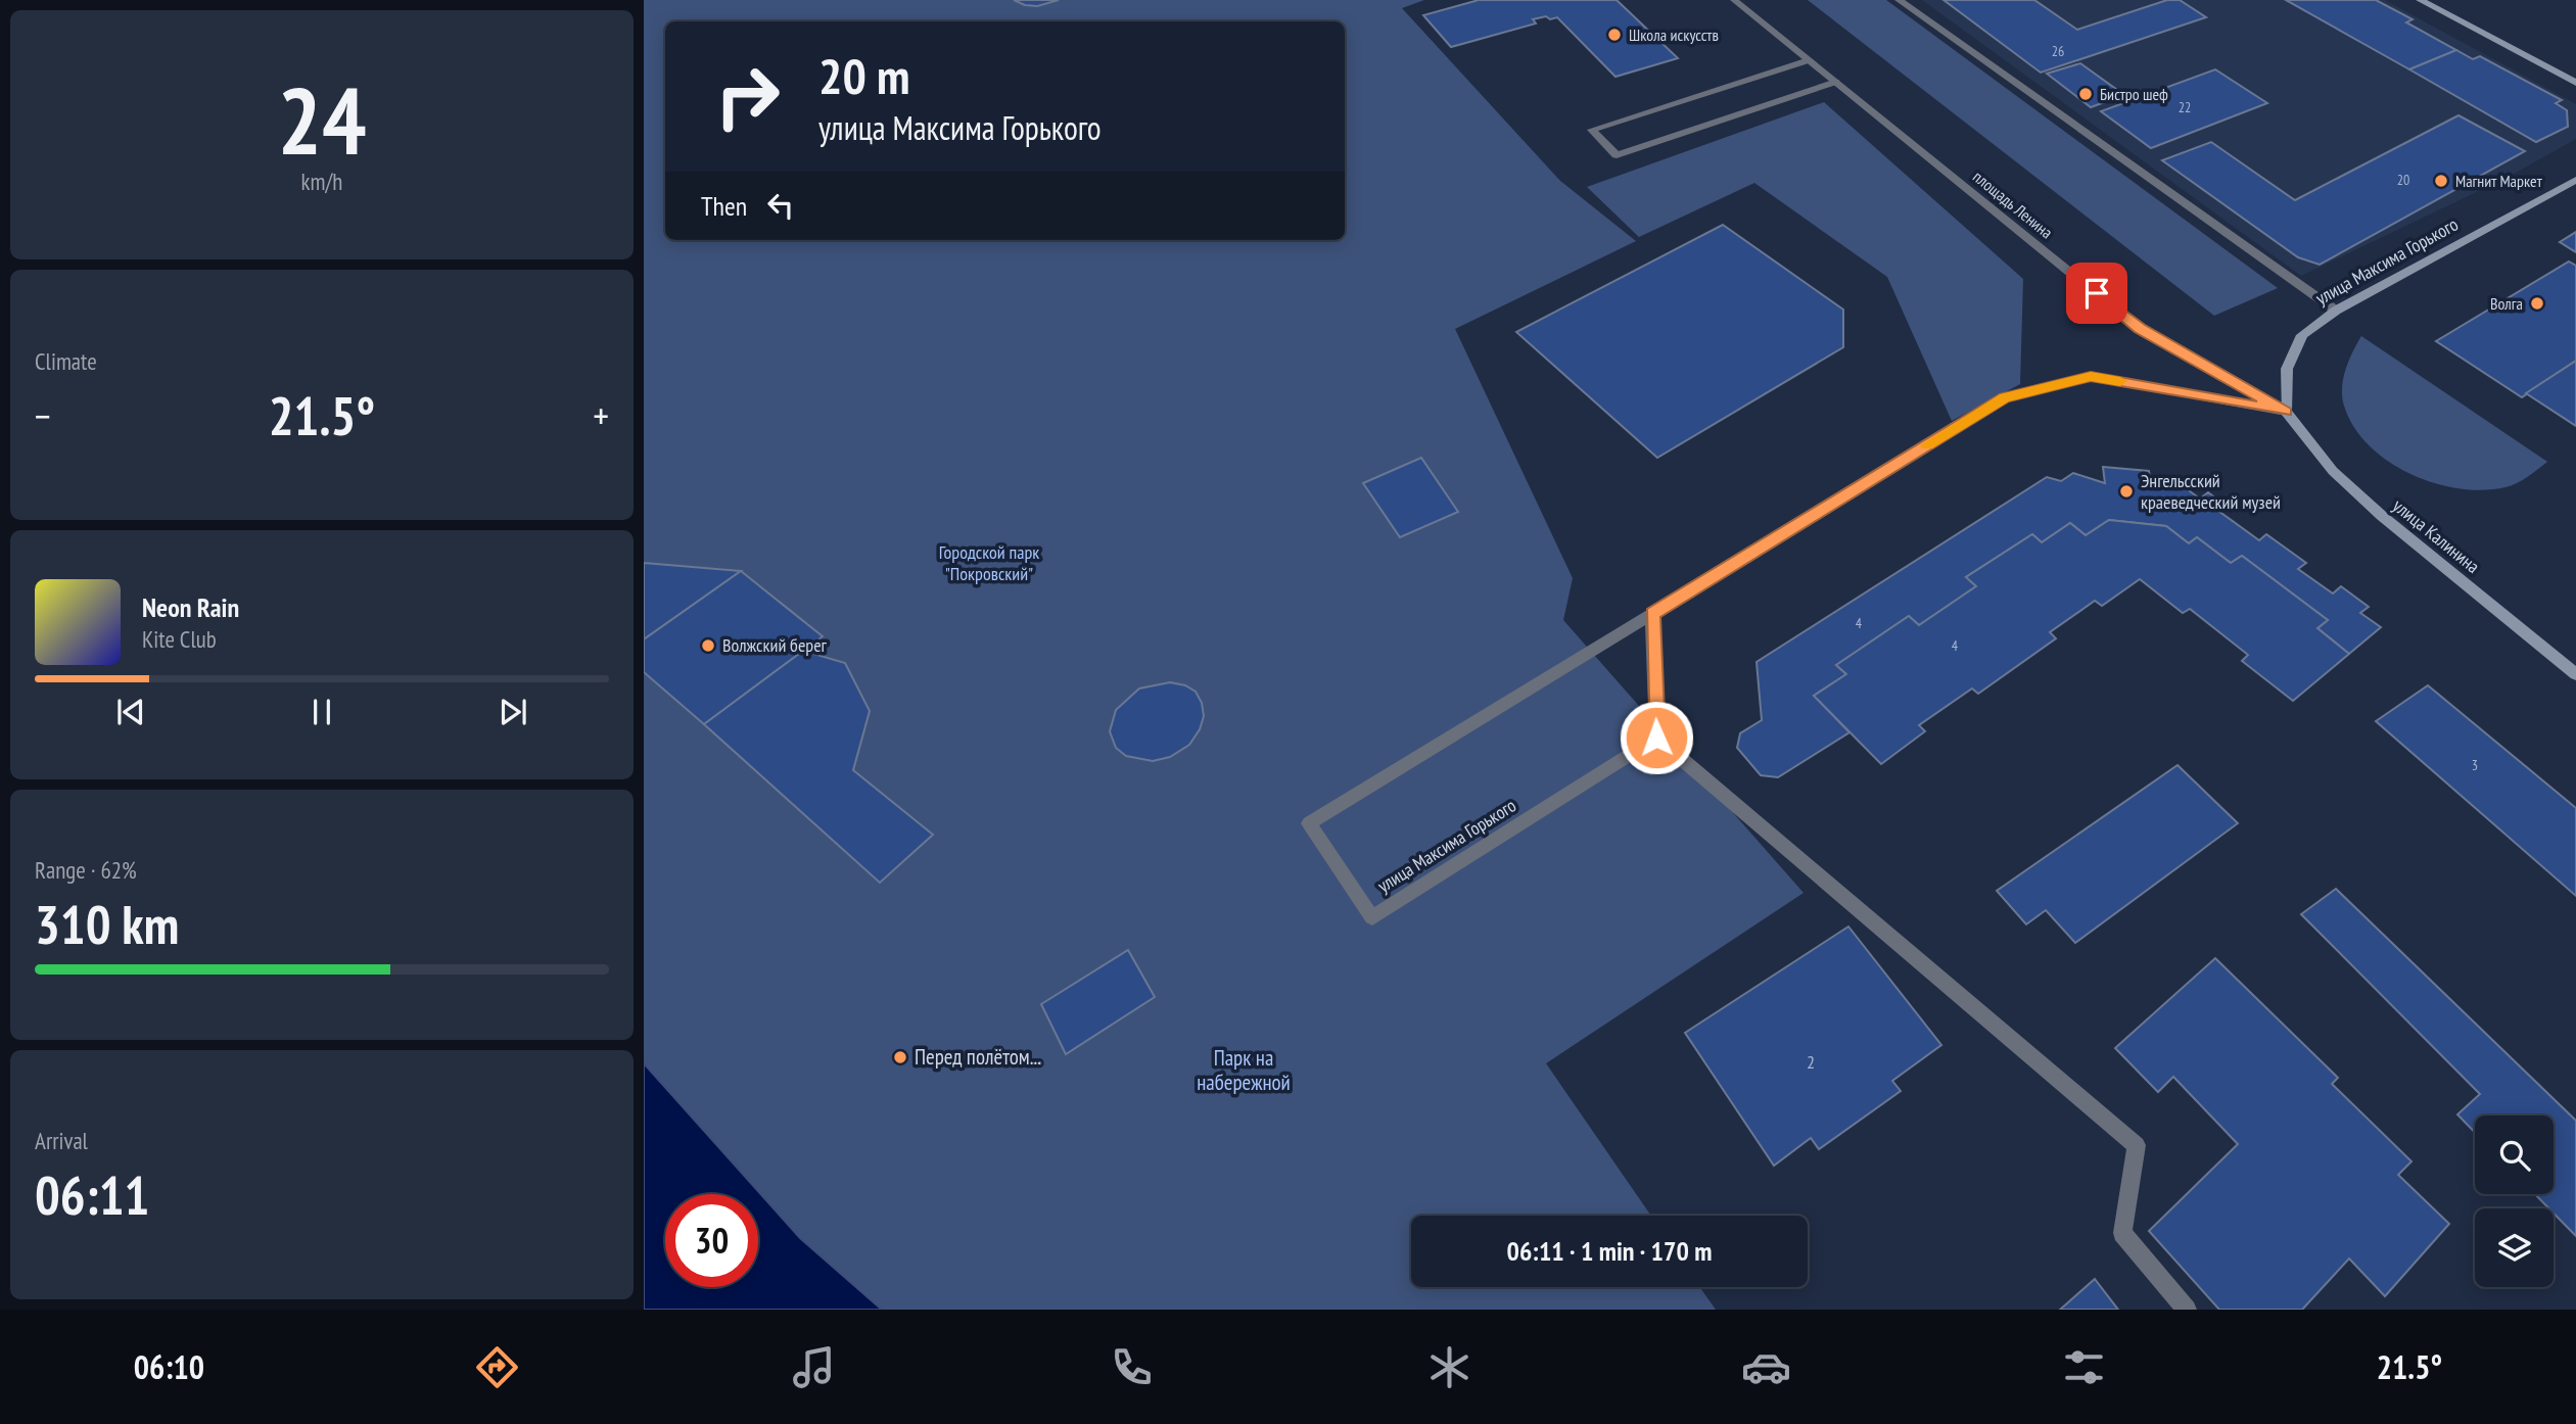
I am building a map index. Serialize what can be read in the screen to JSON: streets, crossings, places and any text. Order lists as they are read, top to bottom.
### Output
{
  "streets": {
    "main road": ["улица Максима Горького", "улица Калинина"],
    "street": ["площадь Ленина"]
  },
  "crossings": [
    ["площадь Ленина", "улица Максима Горького"],
    ["площадь Ленина", "улица Калинина"],
    ["улица Максима Горького", "улица Калинина"]
  ],
  "parks": ["Городской парк \"Покровский\"", "Парк на набережной"],
  "places": [
    "Школа искусств",
    "Бистро шеф",
    "Магнит Маркет",
    "Волга",
    "Энгельсский краеведческий музей",
    "Волжский берег",
    "Перед полётом..."
  ],
  "house_numbers": [
    "26",
    "22",
    "20",
    "4",
    "4",
    "3",
    "2"
  ],
  "page": {
    "tile": [
      ["24", "km/h"],
      "Climate",
      ["Range · 62%", "310 km"],
      ["Arrival", "06:11"]
    ],
    "turn": ["20 m", "улица Максима Горького"],
    "then": "Then",
    "heat": ["−", "21.5°", "+"],
    "song": ["Neon Rain", "Kite Club"],
    "limit": "30",
    "trip": "06:11 · 1 min · 170 m",
    "tabs": ["06:10", "21.5°"]
  }
}
